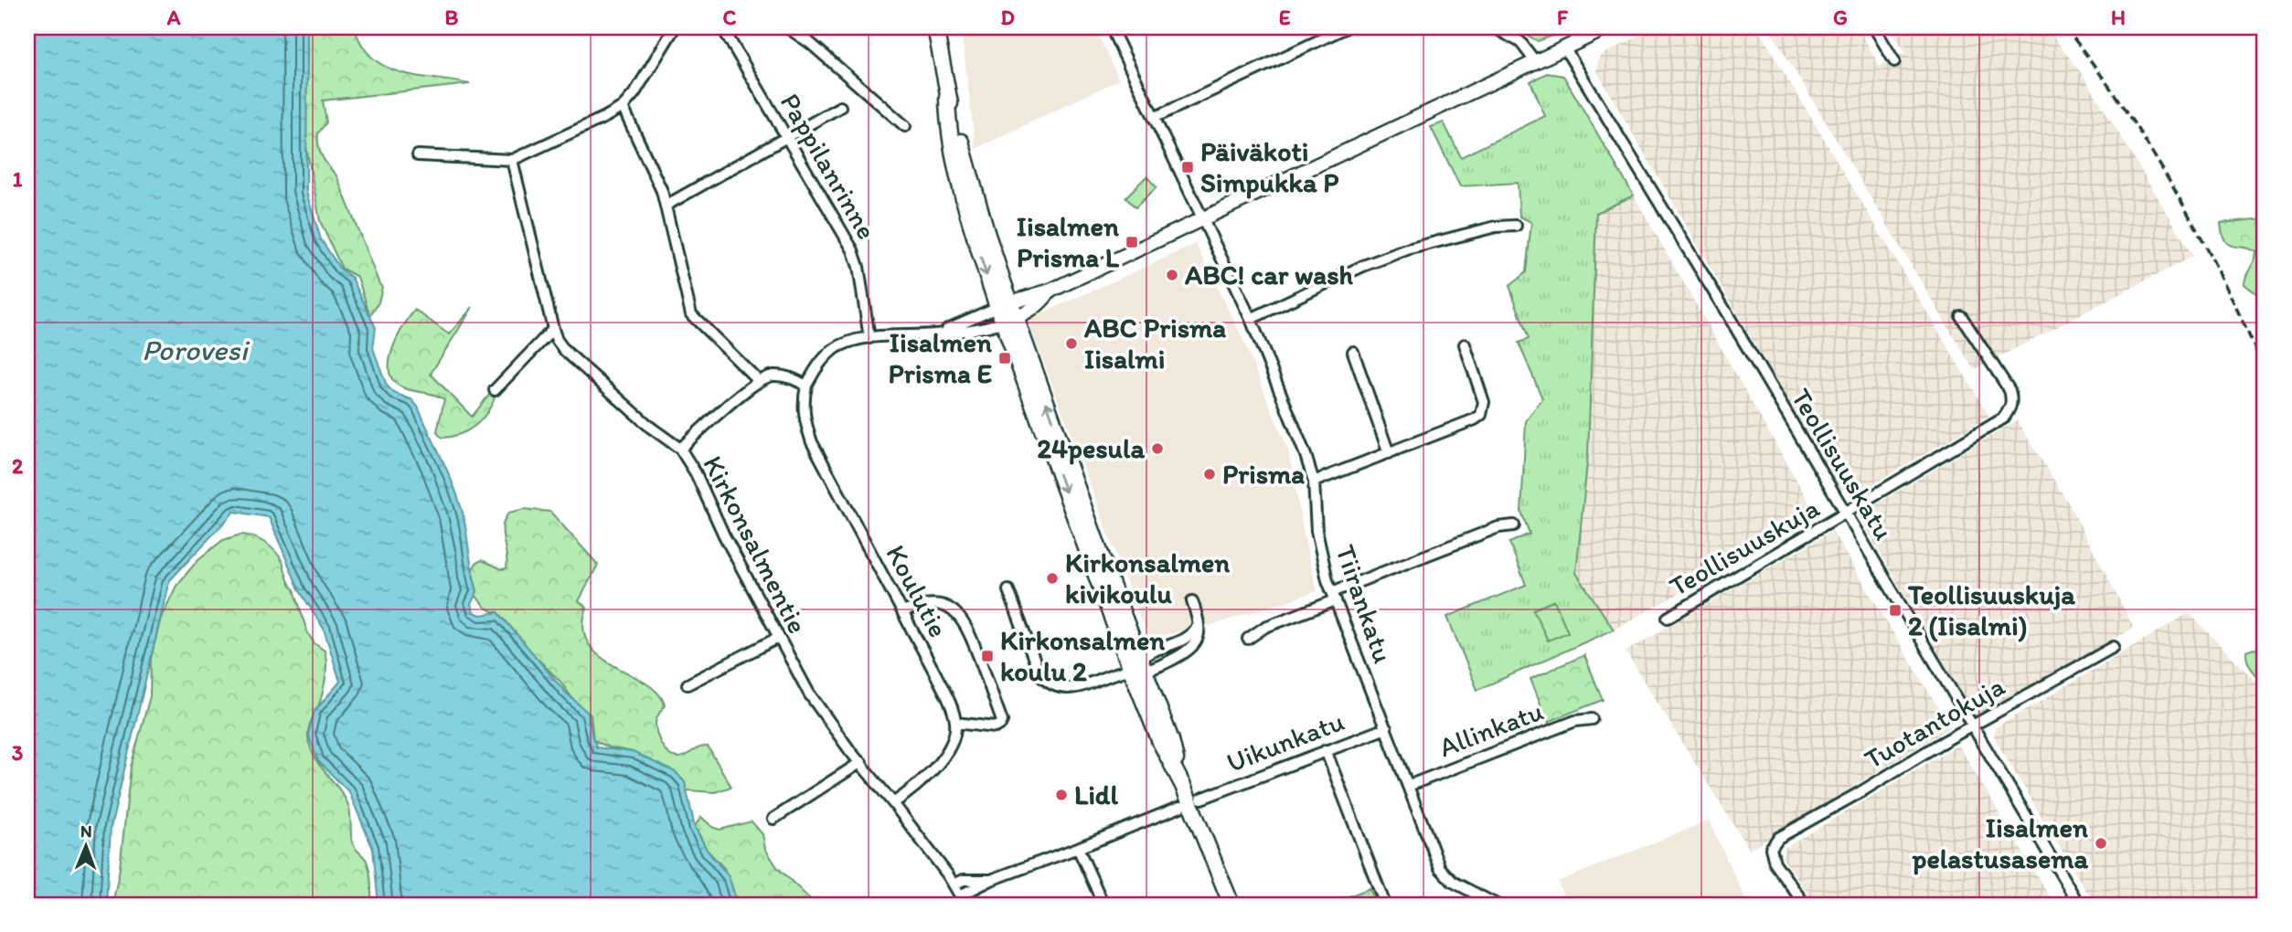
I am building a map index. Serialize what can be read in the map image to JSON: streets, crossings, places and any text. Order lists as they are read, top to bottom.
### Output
{
  "streets": {
    "street": [
      "Pappilanrinne",
      "Teollisuuskatu",
      "Kirkonsalmentie",
      "Teollisuuskuja",
      "Koulutie",
      "Tiirankatu",
      "Tuotantokuja",
      "Allinkatu",
      "Uikunkatu"
    ]
  },
  "crossings": [
    ["Teollisuuskatu", "Teollisuuskuja"],
    ["Teollisuuskatu", "Tuotantokuja"],
    ["Tiirankatu", "Allinkatu"],
    ["Tiirankatu", "Uikunkatu"]
  ],
  "water": ["Porovesi"],
  "places": {
    "transit": [
      "Päiväkoti Simpukka P",
      "Iisalmen Prisma L",
      "Iisalmen Prisma E",
      "Teollisuuskuja 2 (Iisalmi)",
      "Kirkonsalmen koulu 2"
    ],
    "other": [
      "ABC! car wash",
      "ABC Prisma Iisalmi",
      "24pesula",
      "Prisma",
      "Kirkonsalmen kivikoulu",
      "Lidl",
      "Iisalmen pelastusasema"
    ]
  },
  "north": "top",
  "grid": {
    "columns": [
      "A",
      "B",
      "C",
      "D",
      "E",
      "F",
      "G",
      "H"
    ],
    "rows": ["1", "2", "3"]
  }
}
